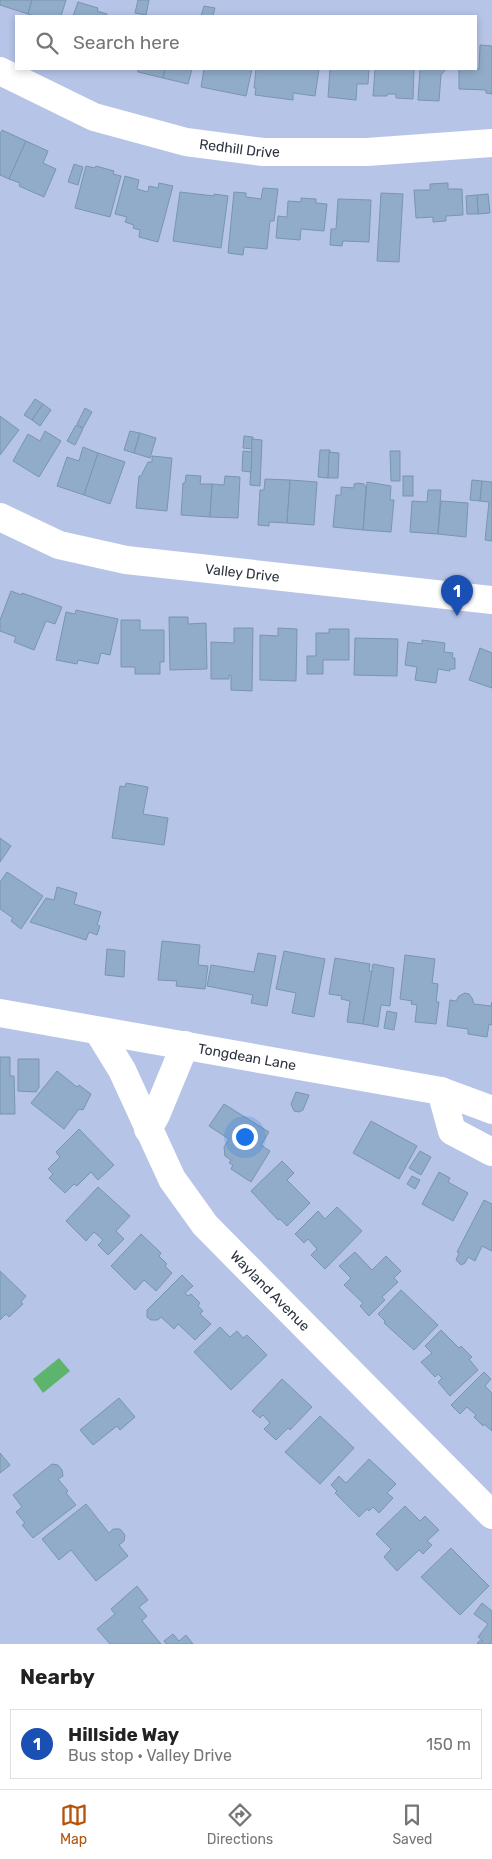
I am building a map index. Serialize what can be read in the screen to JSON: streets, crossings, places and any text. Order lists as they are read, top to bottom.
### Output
{
  "streets": {
    "street": [
      "Redhill Drive",
      "Valley Drive",
      "Tongdean Lane",
      "Wayland Avenue"
    ]
  },
  "crossings": [
    ["Tongdean Lane", "Wayland Avenue"]
  ],
  "page": {
    "search": "Search here",
    "pins": "1",
    "heading": "Nearby",
    "list": [
      {
        "mark": "1",
        "name": "Hillside Way",
        "note": "Bus stop · Valley Drive",
        "value": "150 m"
      }
    ],
    "nav": ["Map", "Directions", "Saved"]
  }
}
